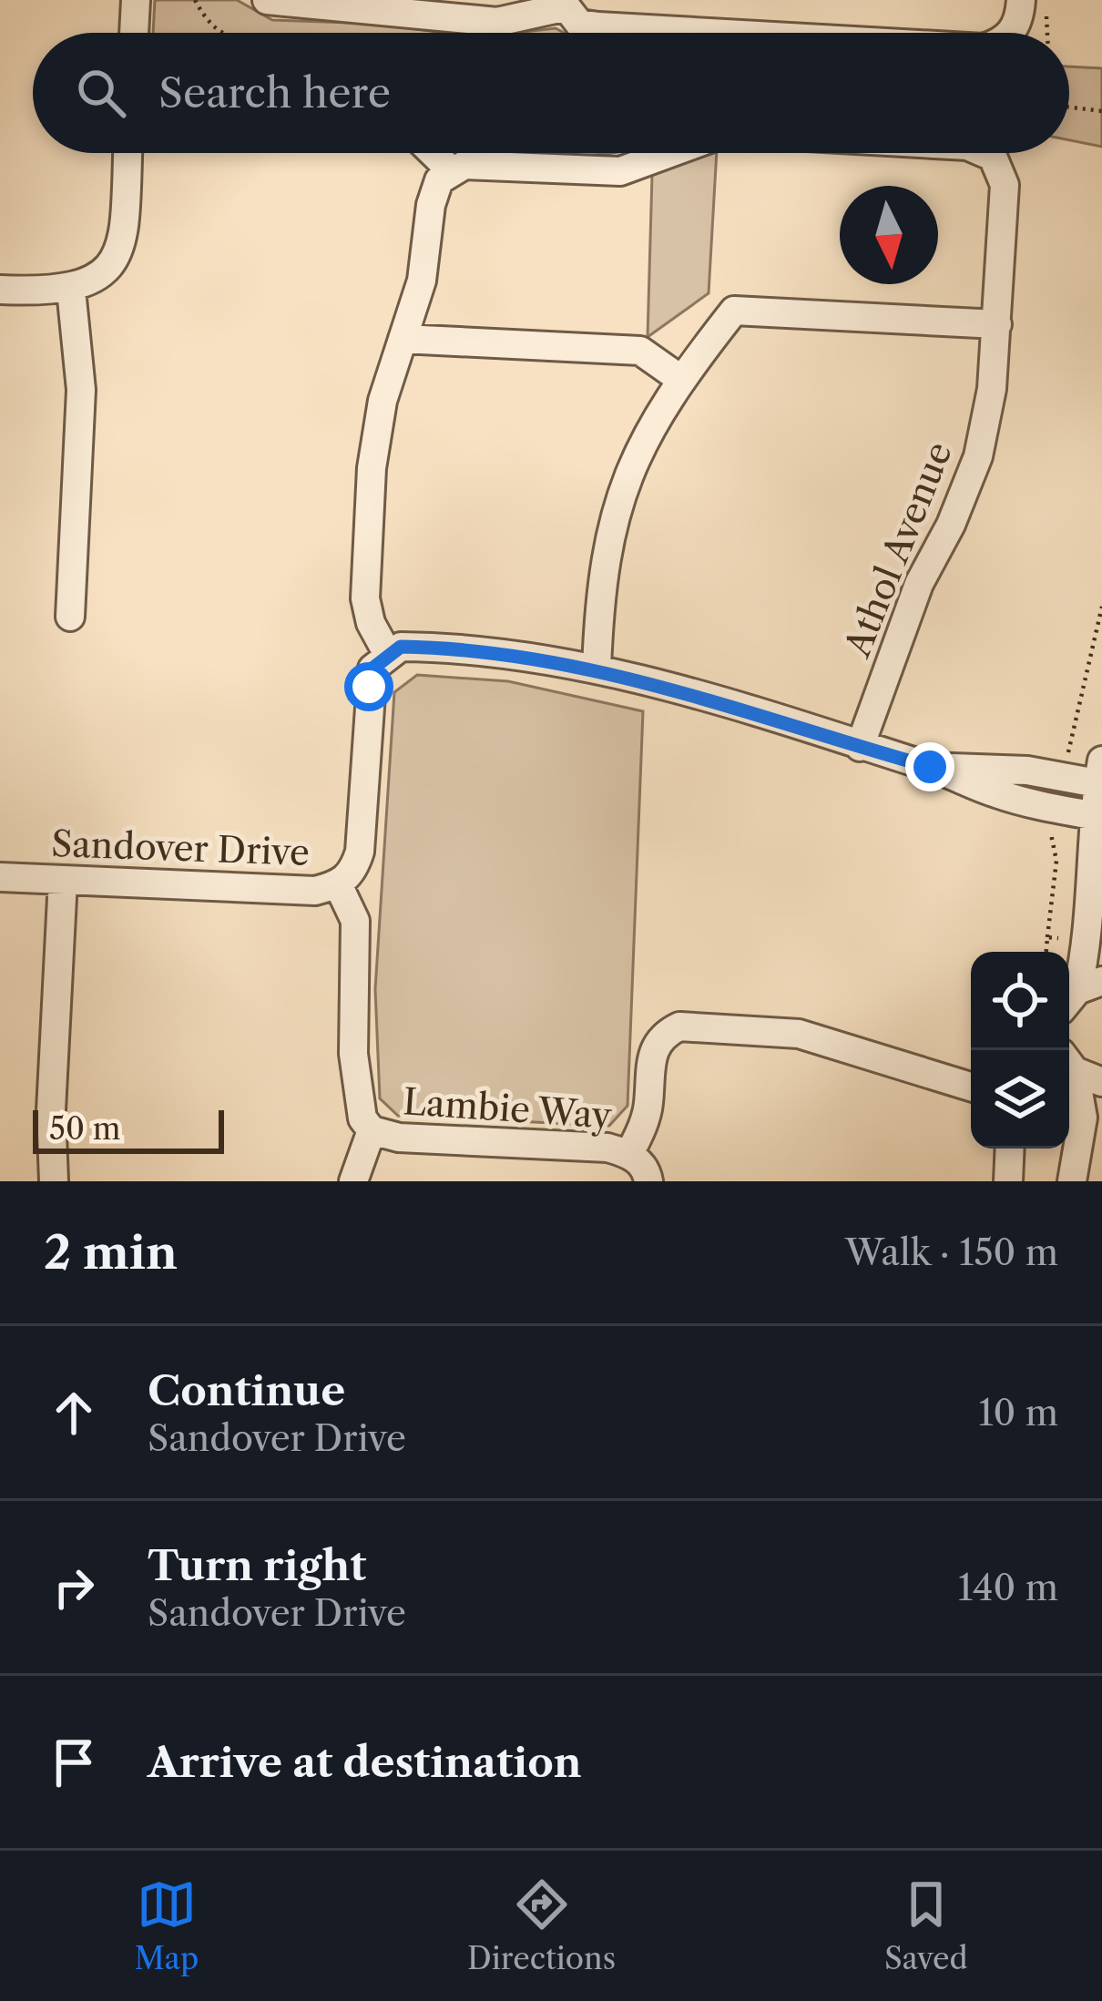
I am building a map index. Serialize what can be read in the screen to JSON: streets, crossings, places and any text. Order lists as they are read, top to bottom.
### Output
{
  "streets": {
    "street": ["Athol Avenue", "Sandover Drive", "Lambie Way"]
  },
  "crossings": [
    ["Sandover Drive", "Lambie Way"]
  ],
  "scale_bar": "50 m",
  "north": "bottom",
  "page": {
    "search": "Search here",
    "scale": "50 m",
    "heading": ["2 min", "Walk · 150 m"],
    "list": [
      ["Continue", "Sandover Drive", "10 m"],
      ["Turn right", "Sandover Drive", "140 m"],
      "Arrive at destination"
    ],
    "nav": ["Map", "Directions", "Saved"]
  }
}
